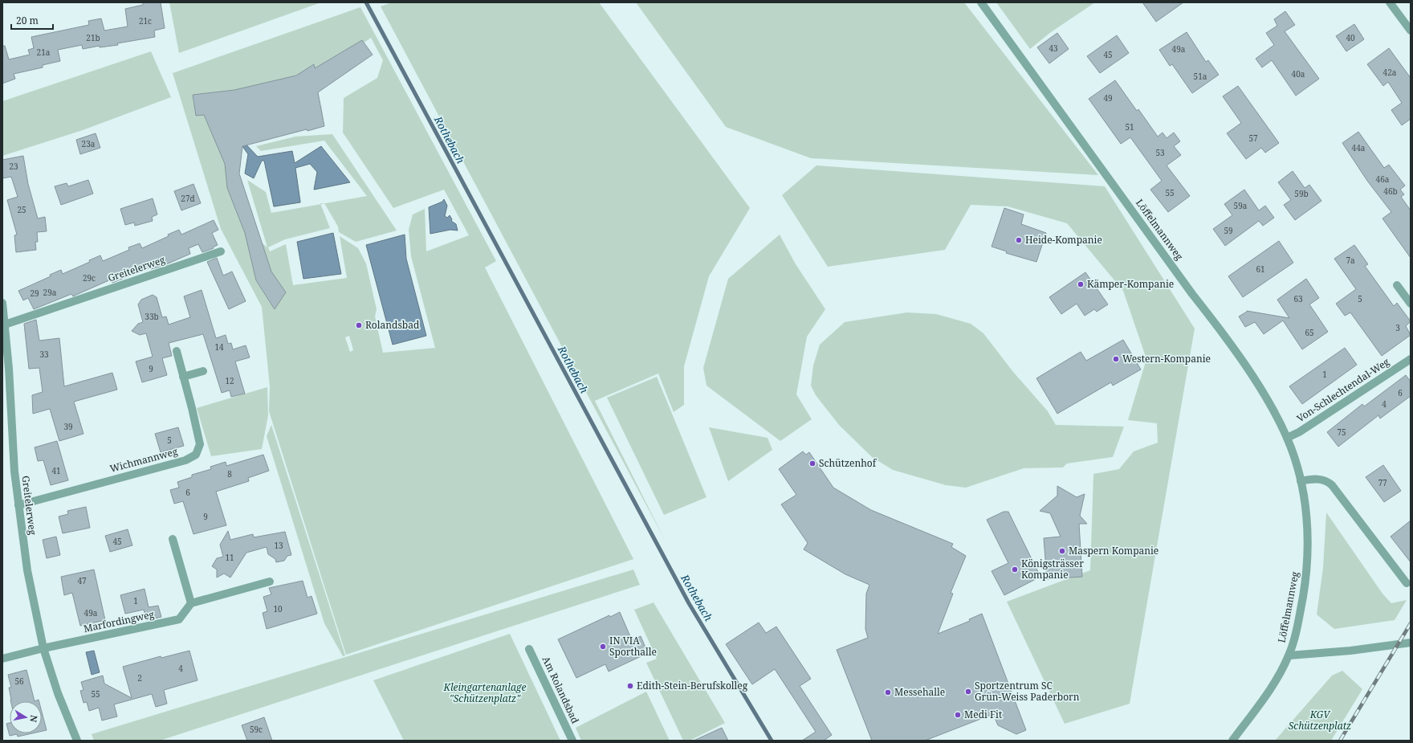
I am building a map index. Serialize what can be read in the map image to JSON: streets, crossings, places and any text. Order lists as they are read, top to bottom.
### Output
{
  "streets": {
    "street": [
      "Löffelmannweg",
      "Greitelerweg",
      "Von-Schlechtendal-Weg",
      "Wichmannweg",
      "Marfordingweg",
      "Am Rolandsbad"
    ]
  },
  "crossings": [
    ["Löffelmannweg", "Von-Schlechtendal-Weg"],
    ["Greitelerweg", "Wichmannweg"],
    ["Greitelerweg", "Marfordingweg"]
  ],
  "water": ["Rothebach"],
  "parks": ["Kleingartenanlage \"Schützenplatz\"", "KGV Schützenplatz"],
  "places": [
    "Heide-Kompanie",
    "Kämper-Kompanie",
    "Rolandsbad",
    "Western-Kompanie",
    "Schützenhof",
    "Maspern Kompanie",
    "Königsträsser Kompanie",
    "IN VIA Sporthalle",
    "Edith-Stein-Berufskolleg",
    "Sportzentrum SC Grün-Weiss Paderborn",
    "Messehalle",
    "Medi Fit"
  ],
  "house_numbers": [
    "21c",
    "21b",
    "40",
    "43",
    "49a",
    "21a",
    "45",
    "42a",
    "40a",
    "51a",
    "49",
    "51",
    "57",
    "23a",
    "44a",
    "53",
    "23",
    "46a",
    "46b",
    "55",
    "59b",
    "27d",
    "59a",
    "25",
    "59",
    "7a",
    "61",
    "29c",
    "29a",
    "29",
    "63",
    "5",
    "33b",
    "3",
    "65",
    "14",
    "33",
    "9",
    "1",
    "12",
    "6",
    "4",
    "39",
    "75",
    "5",
    "41",
    "8",
    "77",
    "6",
    "9",
    "45",
    "13",
    "11",
    "47",
    "1",
    "10",
    "49a",
    "4",
    "2",
    "56",
    "55",
    "59c"
  ],
  "scale_bar": "20 m",
  "north": "right"
}
